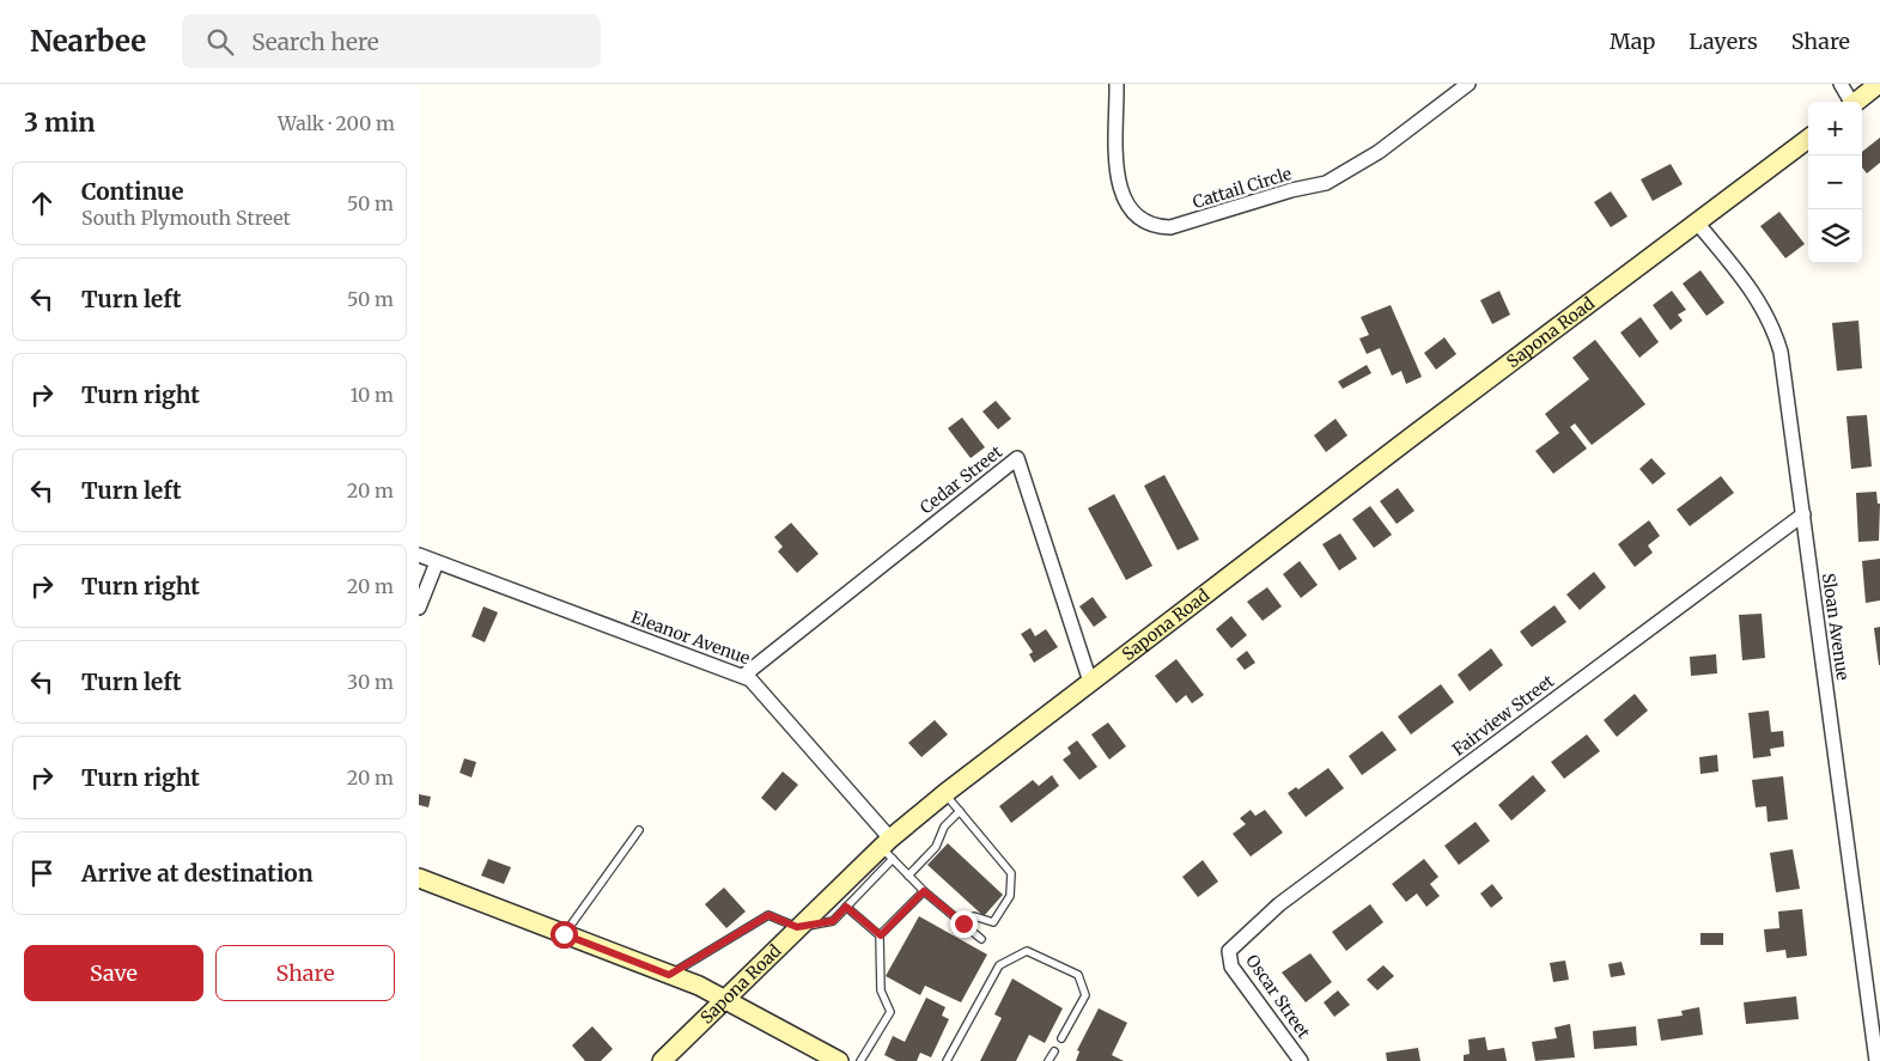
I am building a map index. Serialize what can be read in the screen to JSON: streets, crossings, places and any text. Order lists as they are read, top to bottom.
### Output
{
  "streets": {
    "street": [
      "Cattail Circle",
      "Sapona Road",
      "Cedar Street",
      "Sloan Avenue",
      "Eleanor Avenue",
      "Fairview Street",
      "Oscar Street"
    ]
  },
  "crossings": [
    ["Sapona Road", "Cedar Street"],
    ["Sapona Road", "Sloan Avenue"],
    ["Sapona Road", "Eleanor Avenue"],
    ["Cedar Street", "Eleanor Avenue"],
    ["Sloan Avenue", "Fairview Street"],
    ["Fairview Street", "Oscar Street"]
  ],
  "page": {
    "header": "Nearbee",
    "search": "Search here",
    "nav": ["Map", "Layers", "Share"],
    "heading": ["3 min", "Walk · 200 m"],
    "map_buttons": ["+", "−"],
    "list": [
      ["Continue", "South Plymouth Street", "50 m"],
      ["Turn left", "50 m"],
      ["Turn right", "10 m"],
      ["Turn left", "20 m"],
      ["Turn right", "20 m"],
      ["Turn left", "30 m"],
      ["Turn right", "20 m"],
      "Arrive at destination"
    ],
    "buttons": ["Save", "Share"]
  }
}
